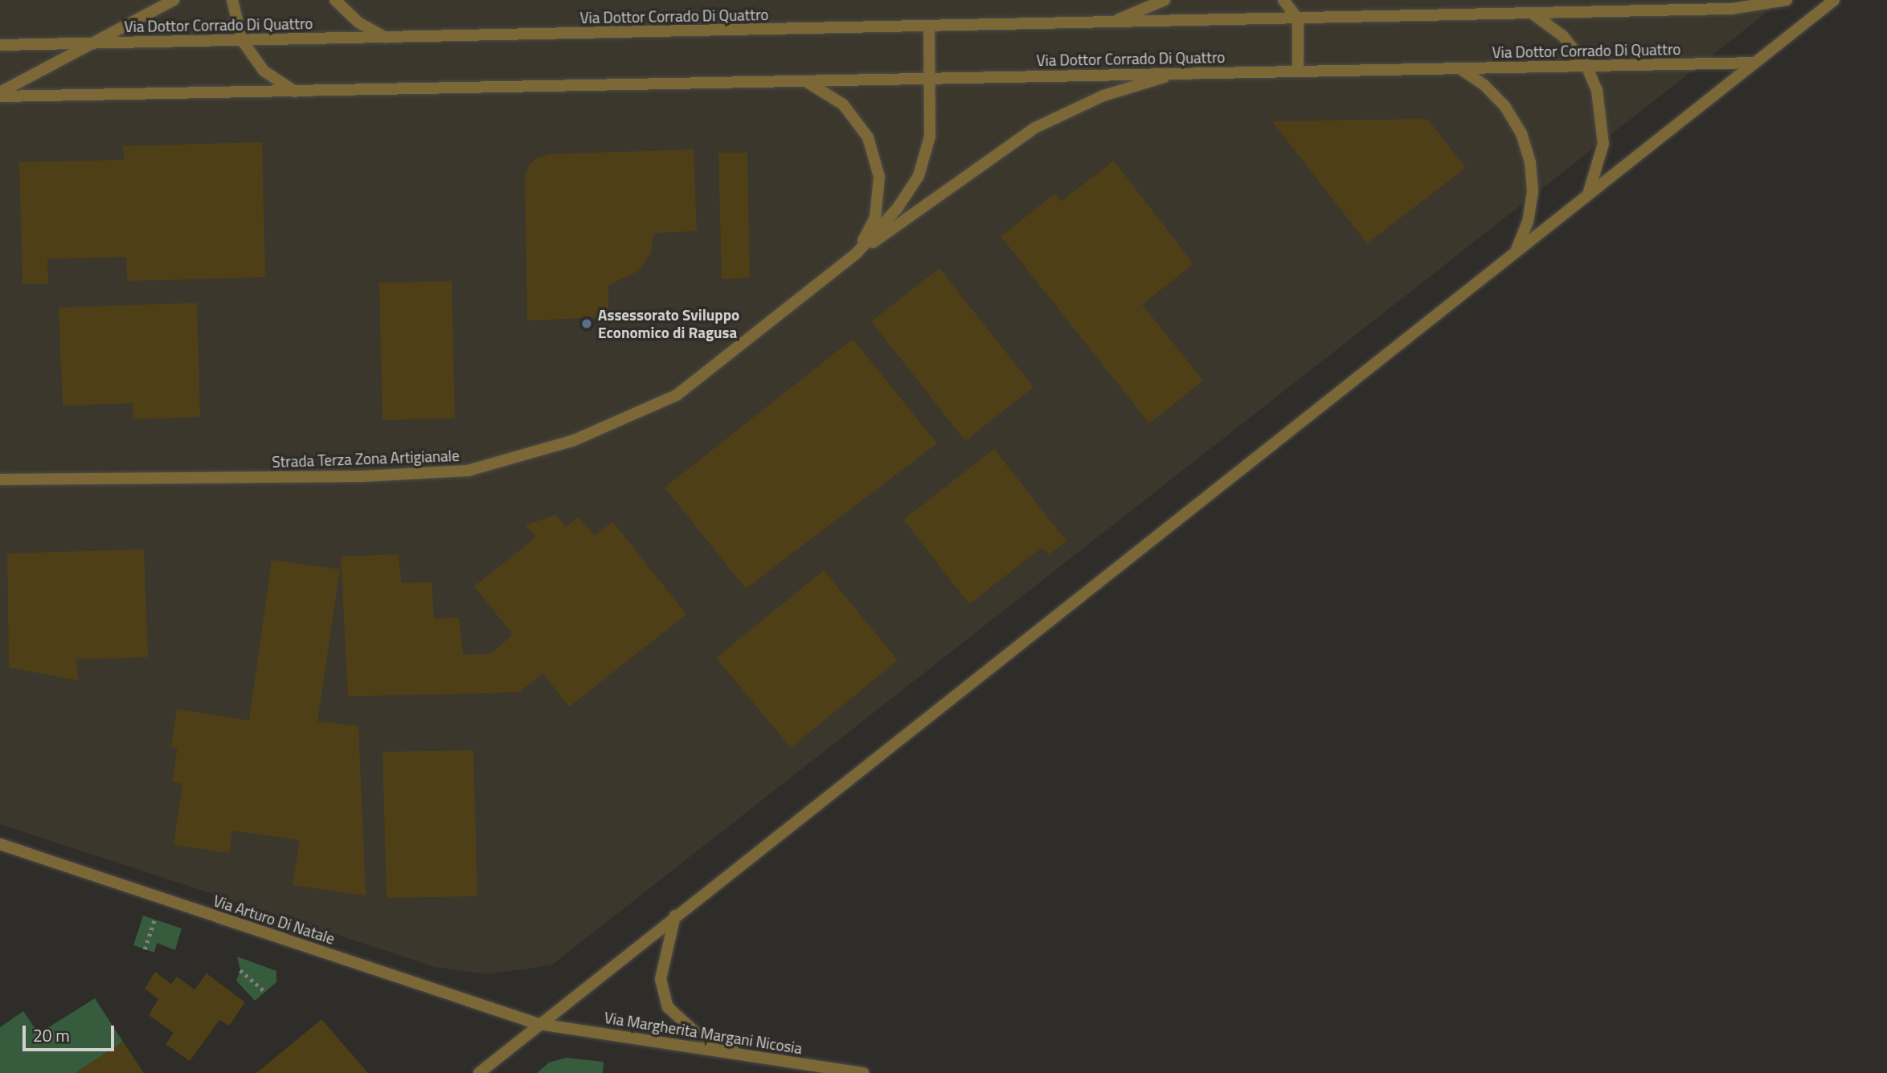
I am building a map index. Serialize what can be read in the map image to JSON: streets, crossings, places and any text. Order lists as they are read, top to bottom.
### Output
{
  "streets": {
    "street": [
      "Via Dottor Corrado Di Quattro",
      "Strada Terza Zona Artigianale",
      "Via Arturo Di Natale",
      "Via Margherita Margani Nicosia"
    ]
  },
  "crossings": [
    ["Via Dottor Corrado Di Quattro", "Strada Terza Zona Artigianale"],
    ["Via Arturo Di Natale", "Via Margherita Margani Nicosia"]
  ],
  "places": ["Assessorato Sviluppo Economico di Ragusa"],
  "scale_bar": "20 m"
}
